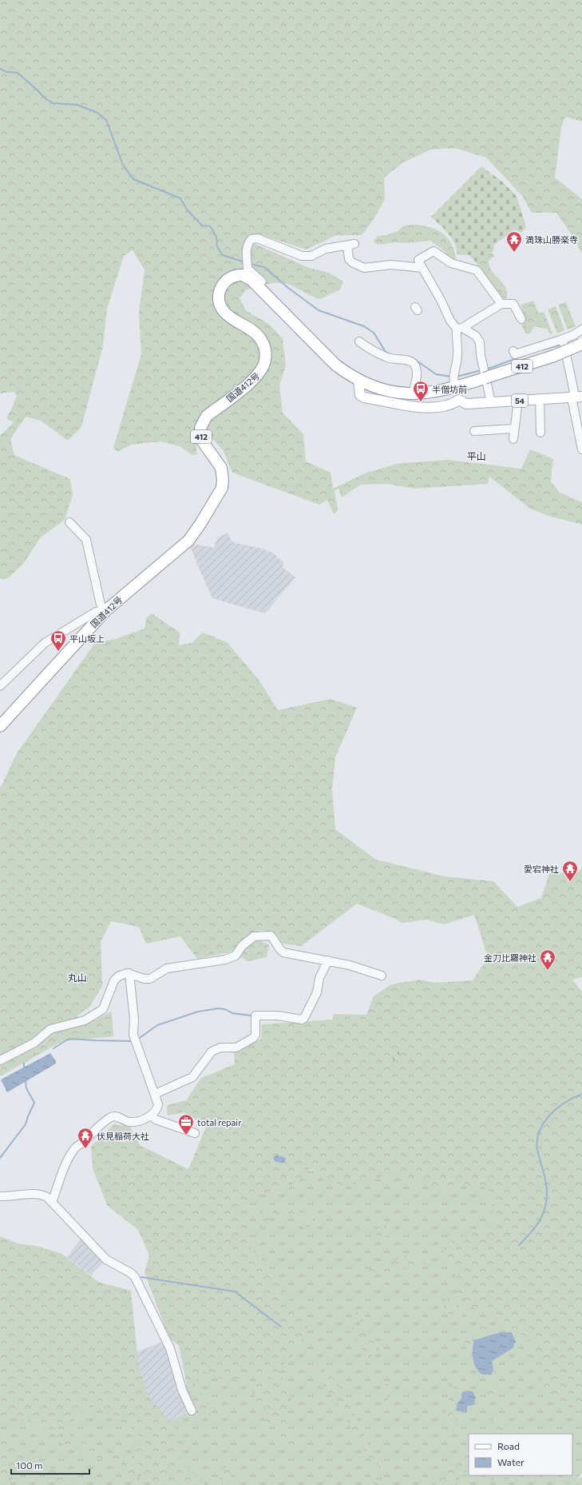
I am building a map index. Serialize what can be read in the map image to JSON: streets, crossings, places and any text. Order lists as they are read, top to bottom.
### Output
{
  "streets": {
    "highway": ["412", "国道412号"],
    "main road": ["54"]
  },
  "districts": ["平山", "丸山"],
  "places": {
    "temple": [
      "満珠山勝楽寺",
      "愛宕神社",
      "金刀比羅神社",
      "伏見稲荷大社"
    ],
    "bus stop": ["半僧坊前", "平山坂上"],
    "office": ["total repair"]
  },
  "legend": ["Road", "Water"],
  "scale_bar": "100 m"
}
